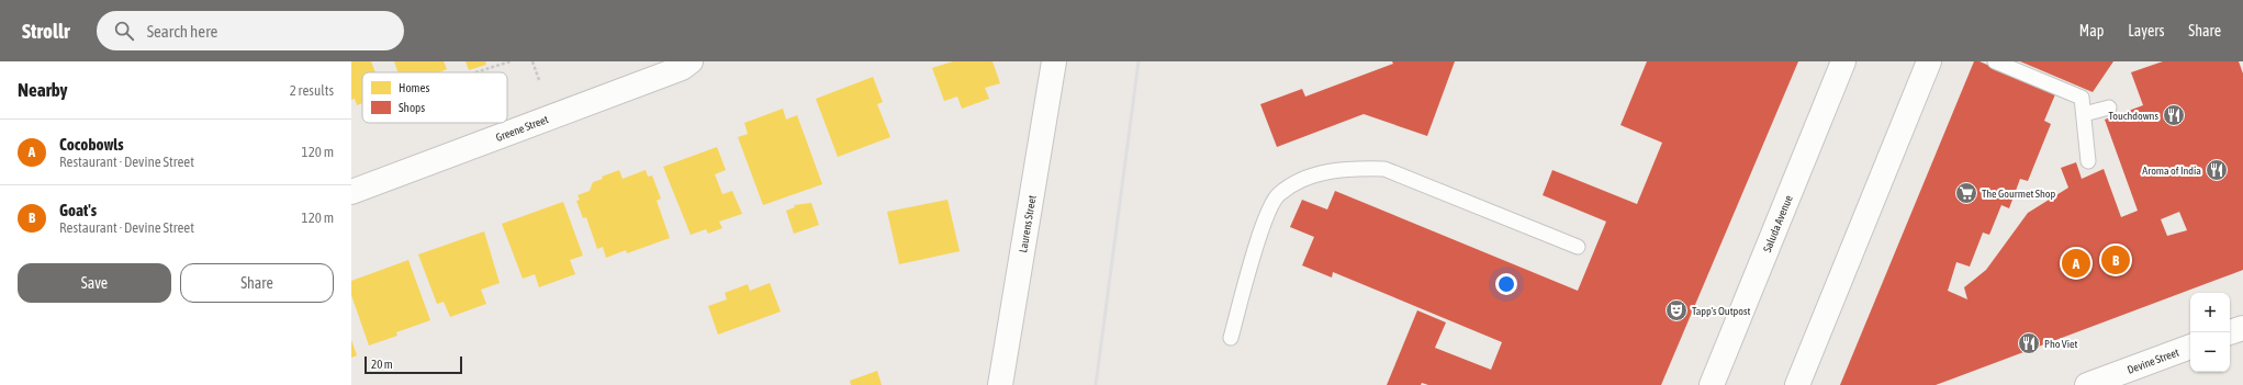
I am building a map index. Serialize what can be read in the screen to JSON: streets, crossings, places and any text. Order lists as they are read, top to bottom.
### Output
{
  "streets": {
    "street": [
      "Greene Street",
      "Laurens Street",
      "Saluda Avenue",
      "Devine Street"
    ]
  },
  "places": {
    "restaurant": ["Touchdowns", "Aroma of India", "Pho Viet"],
    "supermarket": ["The Gourmet Shop"],
    "theatre": ["Tapp's Outpost"]
  },
  "legend": ["Homes", "Shops"],
  "scale_bar": "20 m",
  "page": {
    "header": "Strollr",
    "search": "Search here",
    "nav": ["Map", "Layers", "Share"],
    "heading": ["Nearby", "2 results"],
    "list": [
      {
        "mark": "A",
        "name": "Cocobowls",
        "note": "Restaurant · Devine Street",
        "value": "120 m"
      },
      {
        "mark": "B",
        "name": "Goat's",
        "note": "Restaurant · Devine Street",
        "value": "120 m"
      }
    ],
    "pins": ["B", "A"],
    "buttons": ["Save", "Share"],
    "map_buttons": ["+", "−"],
    "scale": "20 m"
  }
}
